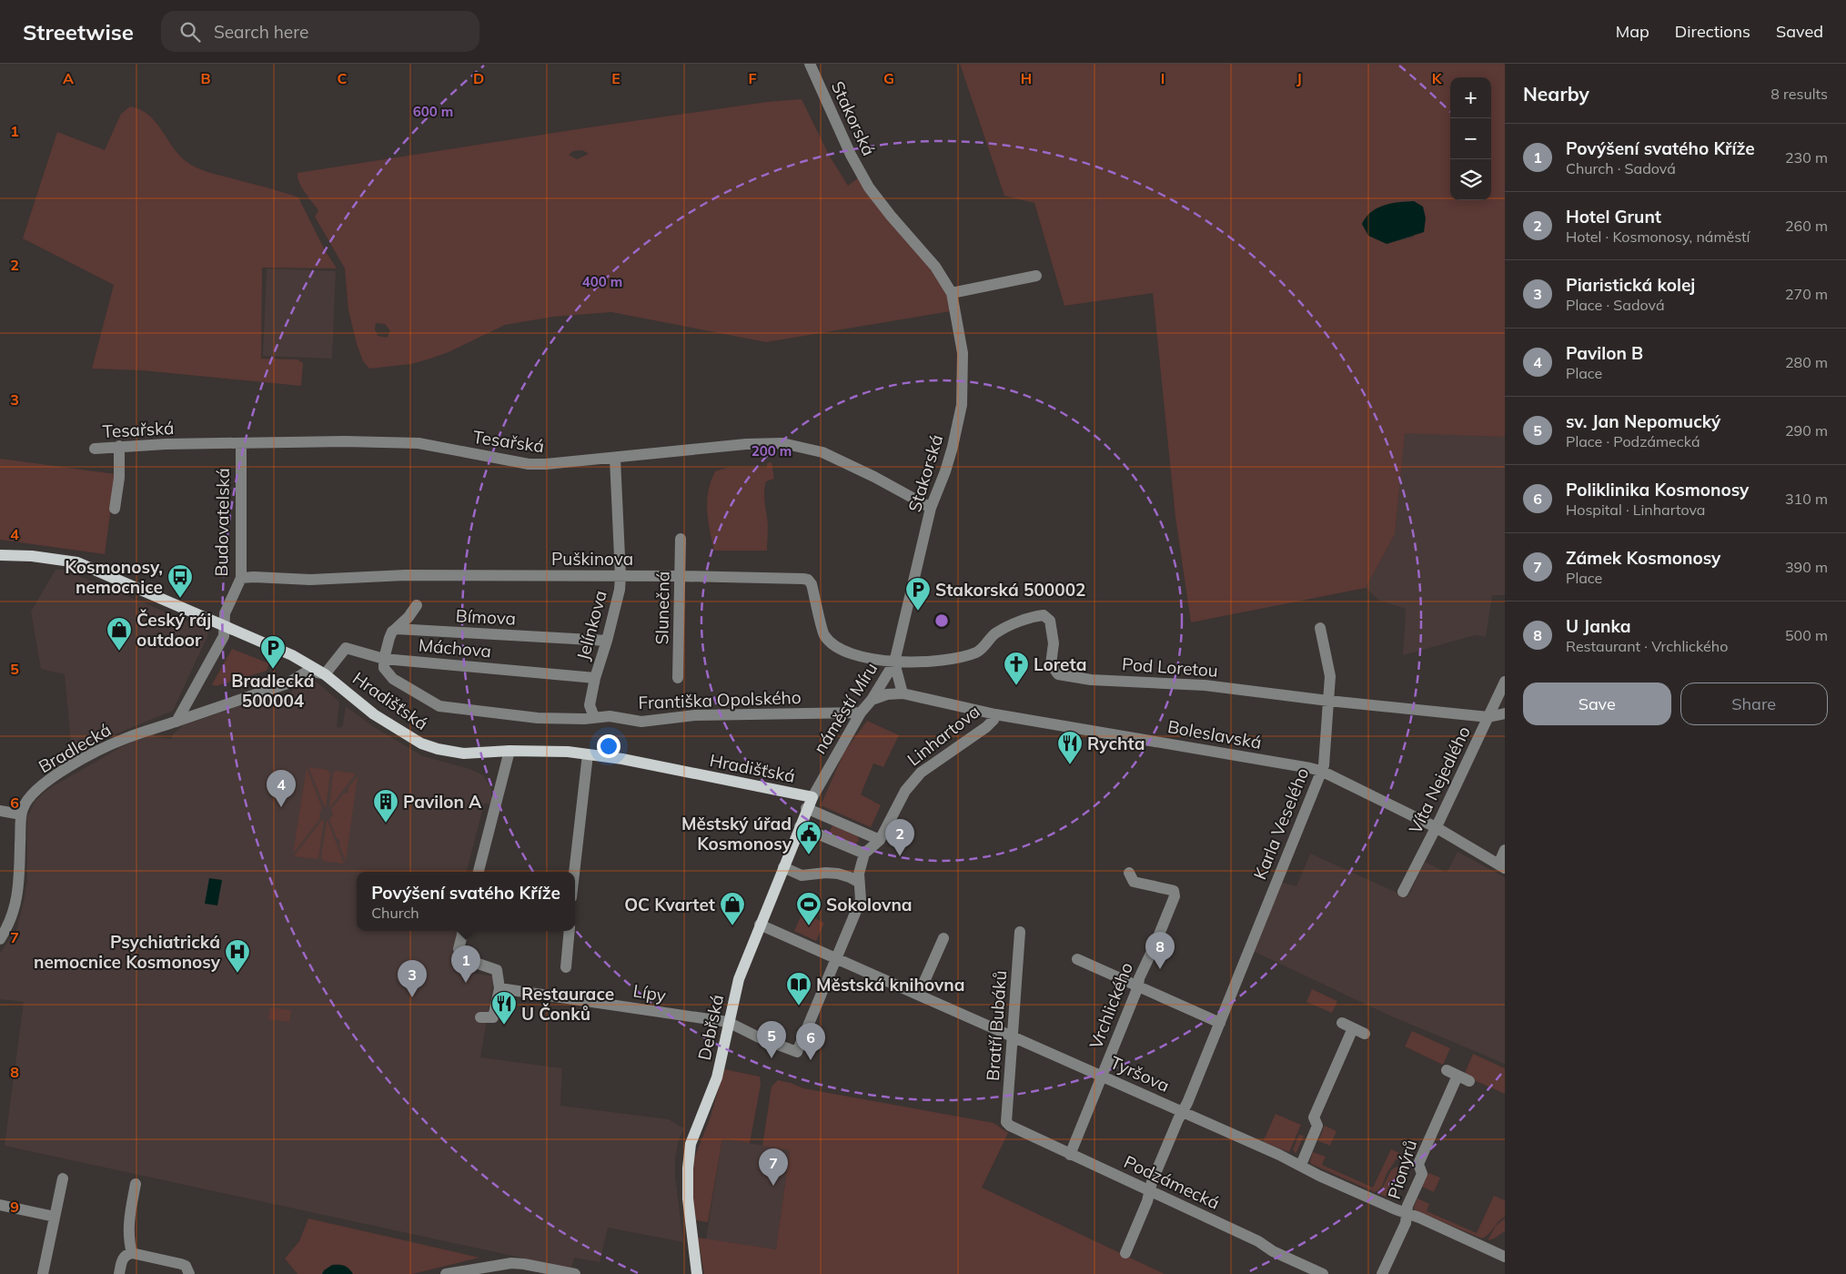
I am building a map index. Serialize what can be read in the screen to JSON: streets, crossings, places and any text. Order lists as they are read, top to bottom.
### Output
{
  "streets": {
    "main road": ["Hradišťská", "Debřská"],
    "street": [
      "Stakorská",
      "Tesařská",
      "Budovatelská",
      "Puškinova",
      "Slunečná",
      "Bímova",
      "Jelínkova",
      "Máchova",
      "Pod Loretou",
      "Františka Opolského",
      "náměstí Míru",
      "Boleslavská",
      "Linhartova",
      "Bradlecká",
      "Víta Nejedlého",
      "Karla Veselého",
      "Lípy",
      "Vrchlického",
      "Bratří Bubáků",
      "Tyršova",
      "Pionýrů",
      "Podzámecká"
    ]
  },
  "crossings": [
    ["Stakorská", "Tesařská"],
    ["Stakorská", "Puškinova"],
    ["Stakorská", "Pod Loretou"],
    ["Stakorská", "náměstí Míru"],
    ["Tesařská", "Budovatelská"],
    ["Tesařská", "Jelínkova"],
    ["Budovatelská", "Puškinova"],
    ["Budovatelská", "Hradišťská"],
    ["Puškinova", "Slunečná"],
    ["Puškinova", "Jelínkova"],
    ["Puškinova", "Pod Loretou"],
    ["Puškinova", "náměstí Míru"],
    ["Bímova", "Jelínkova"],
    ["Jelínkova", "Máchova"],
    ["Jelínkova", "Františka Opolského"],
    ["Máchova", "Františka Opolského"],
    ["Máchova", "Hradišťská"],
    ["Máchova", "Bradlecká"],
    ["Pod Loretou", "náměstí Míru"],
    ["Pod Loretou", "Víta Nejedlého"],
    ["Pod Loretou", "Karla Veselého"],
    ["Františka Opolského", "náměstí Míru"],
    ["Hradišťská", "náměstí Míru"],
    ["Hradišťská", "Bradlecká"],
    ["Hradišťská", "Debřská"],
    ["náměstí Míru", "Boleslavská"],
    ["náměstí Míru", "Debřská"],
    ["Boleslavská", "Linhartova"],
    ["Boleslavská", "Víta Nejedlého"],
    ["Boleslavská", "Karla Veselého"],
    ["Karla Veselého", "Tyršova"],
    ["Karla Veselého", "Podzámecká"],
    ["Lípy", "Debřská"],
    ["Vrchlického", "Tyršova"],
    ["Vrchlického", "Podzámecká"],
    ["Bratří Bubáků", "Tyršova"],
    ["Bratří Bubáků", "Podzámecká"],
    ["Debřská", "Tyršova"],
    ["Tyršova", "Pionýrů"]
  ],
  "places": {
    "bus stop": ["Kosmonosy, nemocnice"],
    "parking": ["Stakorská 500002", "Bradlecká 500004"],
    "shop": ["Český ráj outdoor", "OC Kvartet"],
    "church": ["Loreta"],
    "restaurant": ["Rychta", "Restaurace U Čonků"],
    "building": ["Pavilon A"],
    "public building": ["Městský úřad Kosmonosy"],
    "sports": ["Sokolovna"],
    "hospital": ["Psychiatrická nemocnice Kosmonosy"],
    "library": ["Městská knihovna"]
  },
  "page": {
    "header": "Streetwise",
    "search": "Search here",
    "nav": ["Map", "Directions", "Saved"],
    "heading": ["Nearby", "8 results"],
    "map_buttons": ["+", "−"],
    "list": [
      {
        "mark": "1",
        "name": "Povýšení svatého Kříže",
        "note": "Church · Sadová",
        "value": "230 m"
      },
      {
        "mark": "2",
        "name": "Hotel Grunt",
        "note": "Hotel · Kosmonosy, náměstí",
        "value": "260 m"
      },
      {
        "mark": "3",
        "name": "Piaristická kolej",
        "note": "Place · Sadová",
        "value": "270 m"
      },
      {
        "mark": "4",
        "name": "Pavilon B",
        "note": "Place",
        "value": "280 m"
      },
      {
        "mark": "5",
        "name": "sv. Jan Nepomucký",
        "note": "Place · Podzámecká",
        "value": "290 m"
      },
      {
        "mark": "6",
        "name": "Poliklinika Kosmonosy",
        "note": "Hospital · Linhartova",
        "value": "310 m"
      },
      {
        "mark": "7",
        "name": "Zámek Kosmonosy",
        "note": "Place",
        "value": "390 m"
      },
      {
        "mark": "8",
        "name": "U Janka",
        "note": "Restaurant · Vrchlického",
        "value": "500 m"
      }
    ],
    "buttons": ["Save", "Share"],
    "pins": [
      "4",
      "2",
      "8",
      "1",
      "3",
      "5",
      "6",
      "7"
    ],
    "popup": ["Povýšení svatého Kříže", "Church"]
  },
  "grid": {
    "columns": [
      "A",
      "B",
      "C",
      "D",
      "E",
      "F",
      "G",
      "H",
      "I",
      "J",
      "K"
    ],
    "rows": [
      "1",
      "2",
      "3",
      "4",
      "5",
      "6",
      "7",
      "8",
      "9"
    ]
  },
  "rings": ["600 m", "400 m", "200 m"]
}
